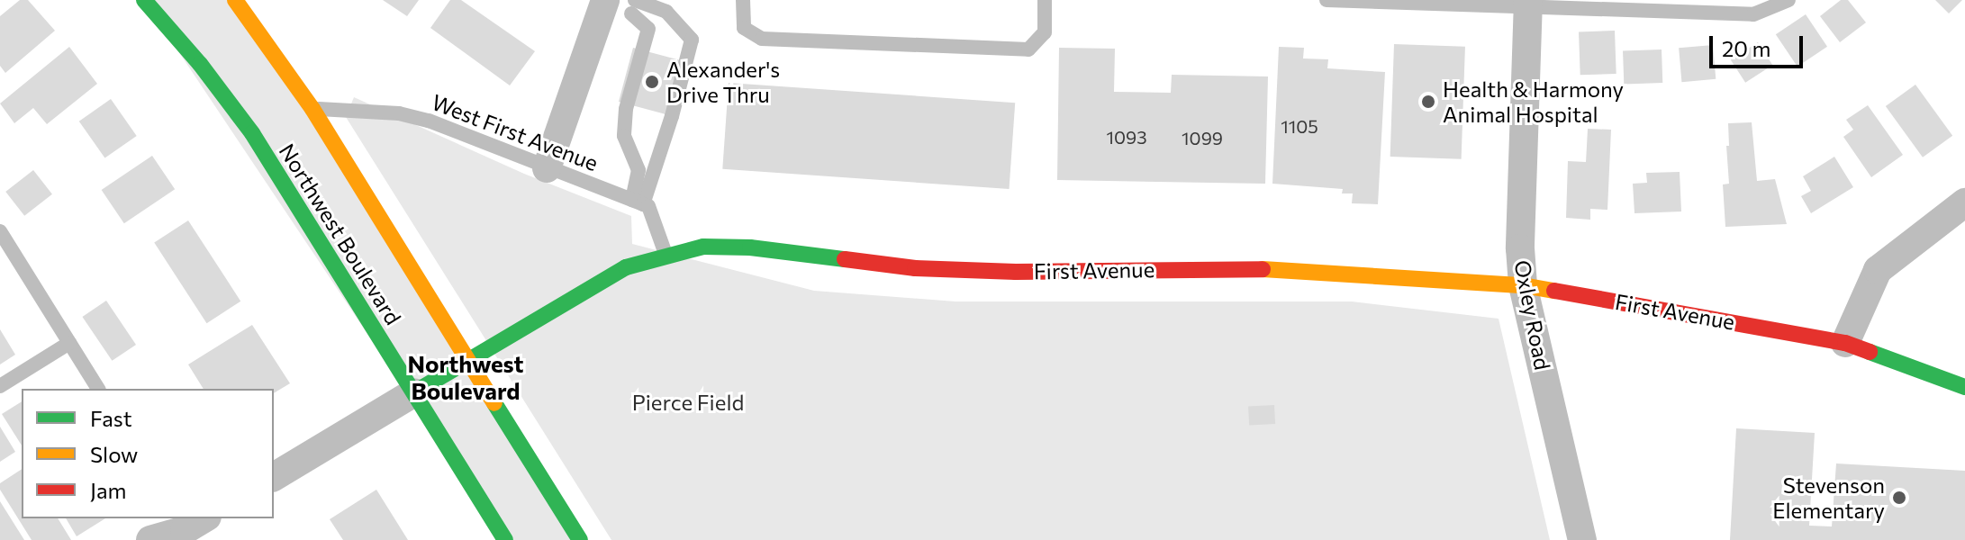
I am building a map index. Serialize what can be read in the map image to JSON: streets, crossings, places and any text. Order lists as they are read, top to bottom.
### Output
{
  "streets": {
    "street": ["Northwest Boulevard", "First Avenue", "Oxley Road"],
    "lane": ["West First Avenue"]
  },
  "crossings": [
    ["West First Avenue", "Northwest Boulevard"],
    ["Northwest Boulevard", "First Avenue"],
    ["First Avenue", "Oxley Road"]
  ],
  "districts": ["Northwest Boulevard"],
  "parks": ["Pierce Field"],
  "places": ["Alexander's Drive Thru", "Health & Harmony Animal Hospital", "Stevenson Elementary"],
  "house_numbers": ["1105", "1093", "1099"],
  "legend": ["Fast", "Slow", "Jam"],
  "scale_bar": "20 m"
}
